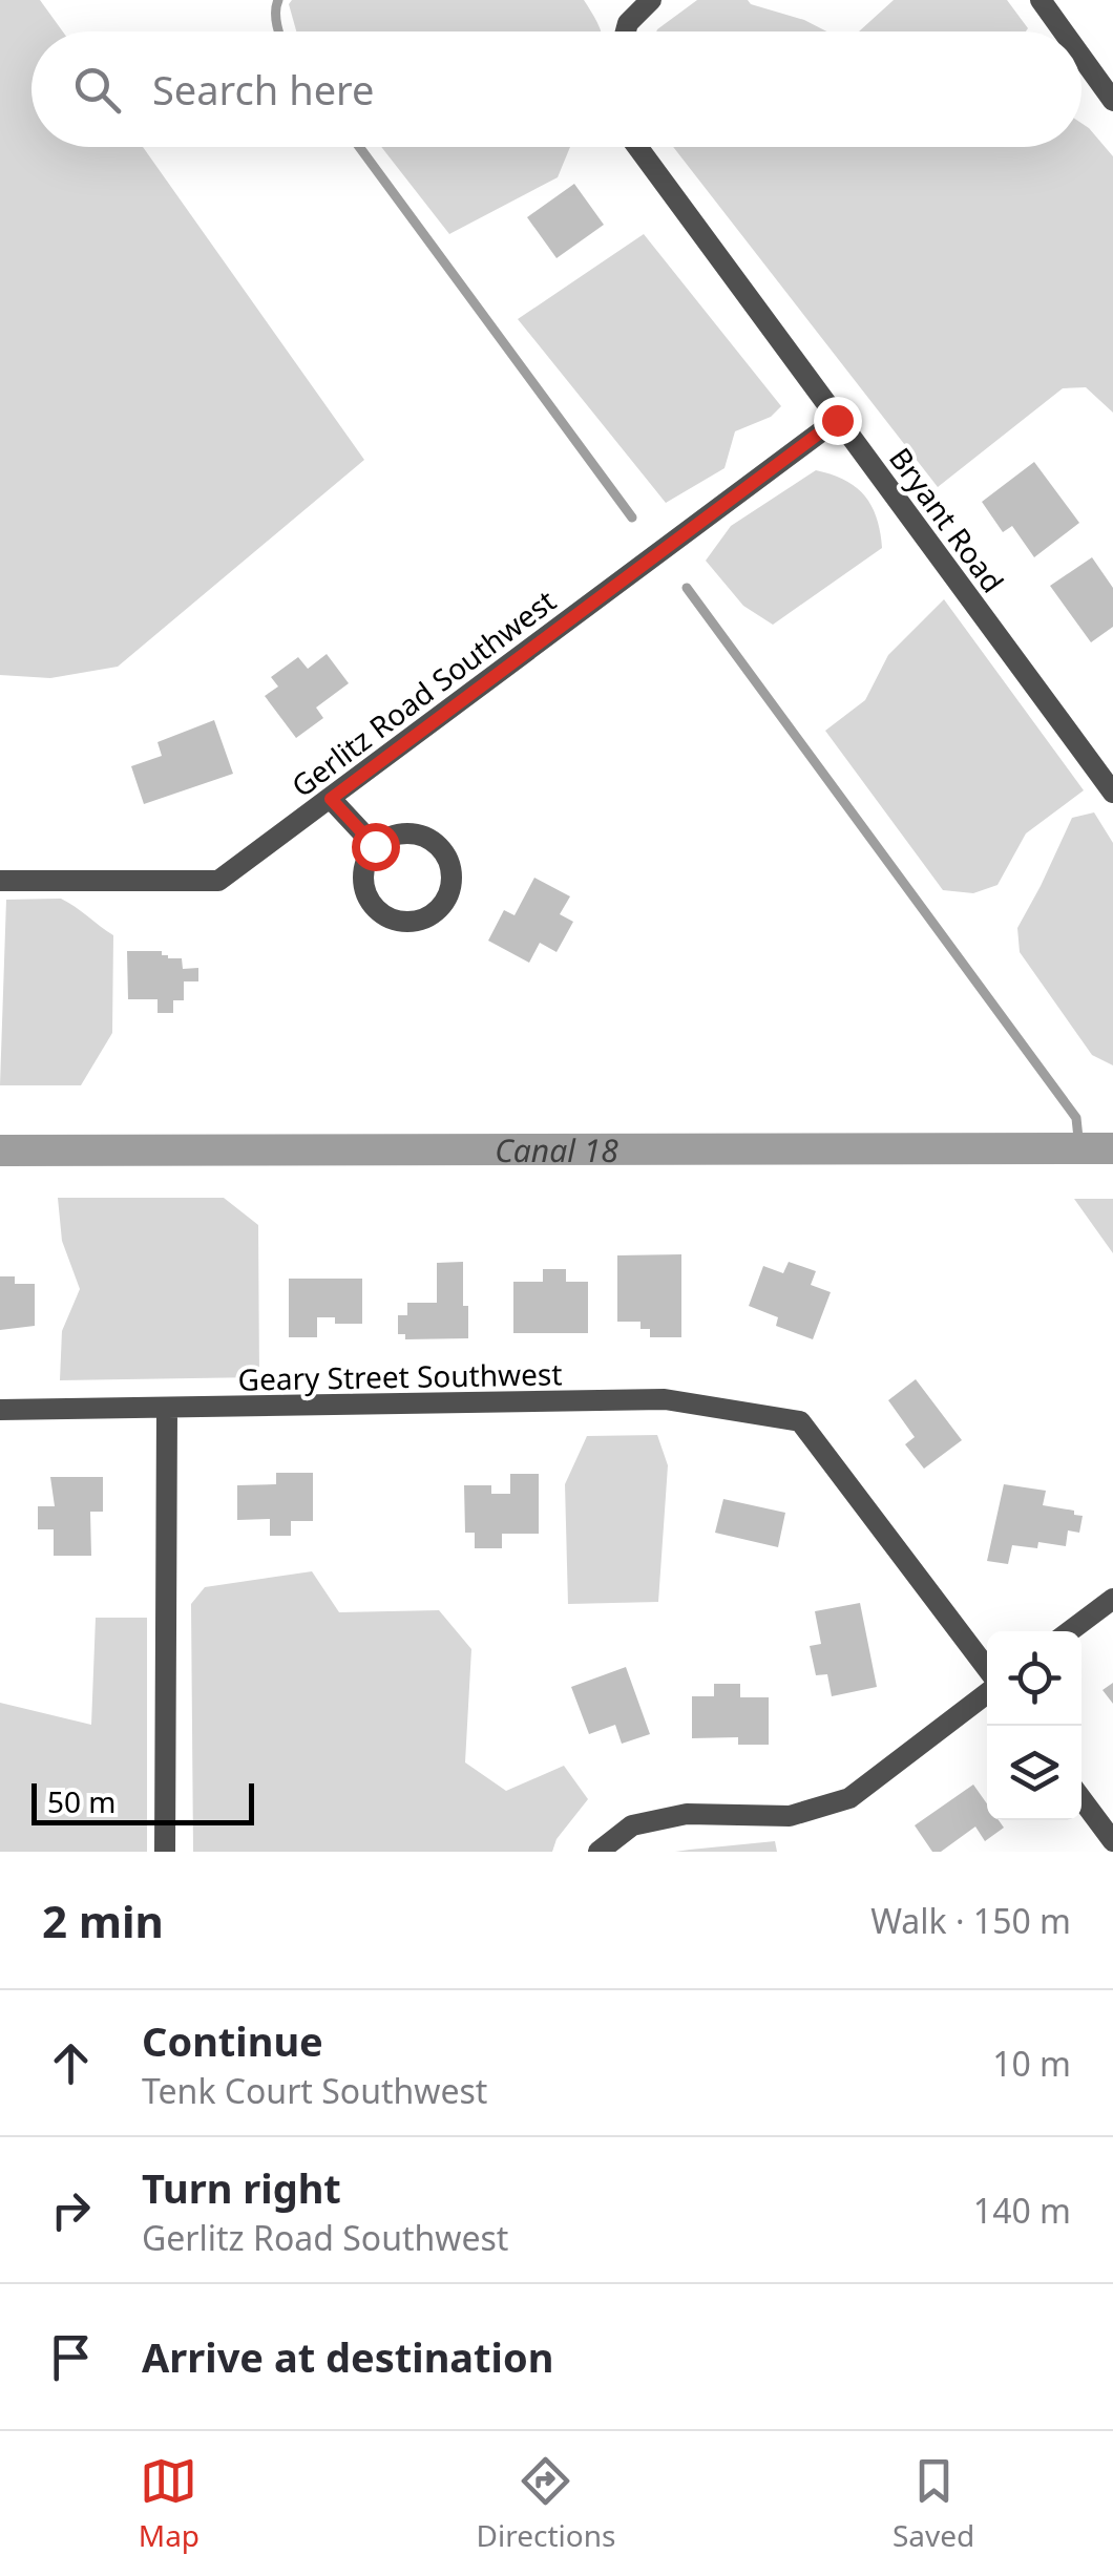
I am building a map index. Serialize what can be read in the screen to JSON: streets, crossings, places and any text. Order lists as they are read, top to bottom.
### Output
{
  "streets": {
    "street": ["Bryant Road", "Gerlitz Road Southwest", "Geary Street Southwest"]
  },
  "crossings": [
    ["Bryant Road", "Gerlitz Road Southwest"]
  ],
  "water": ["Canal 18"],
  "scale_bar": "50 m",
  "page": {
    "search": "Search here",
    "scale": "50 m",
    "heading": ["2 min", "Walk · 150 m"],
    "list": [
      ["Continue", "Tenk Court Southwest", "10 m"],
      ["Turn right", "Gerlitz Road Southwest", "140 m"],
      "Arrive at destination"
    ],
    "nav": ["Map", "Directions", "Saved"]
  }
}
